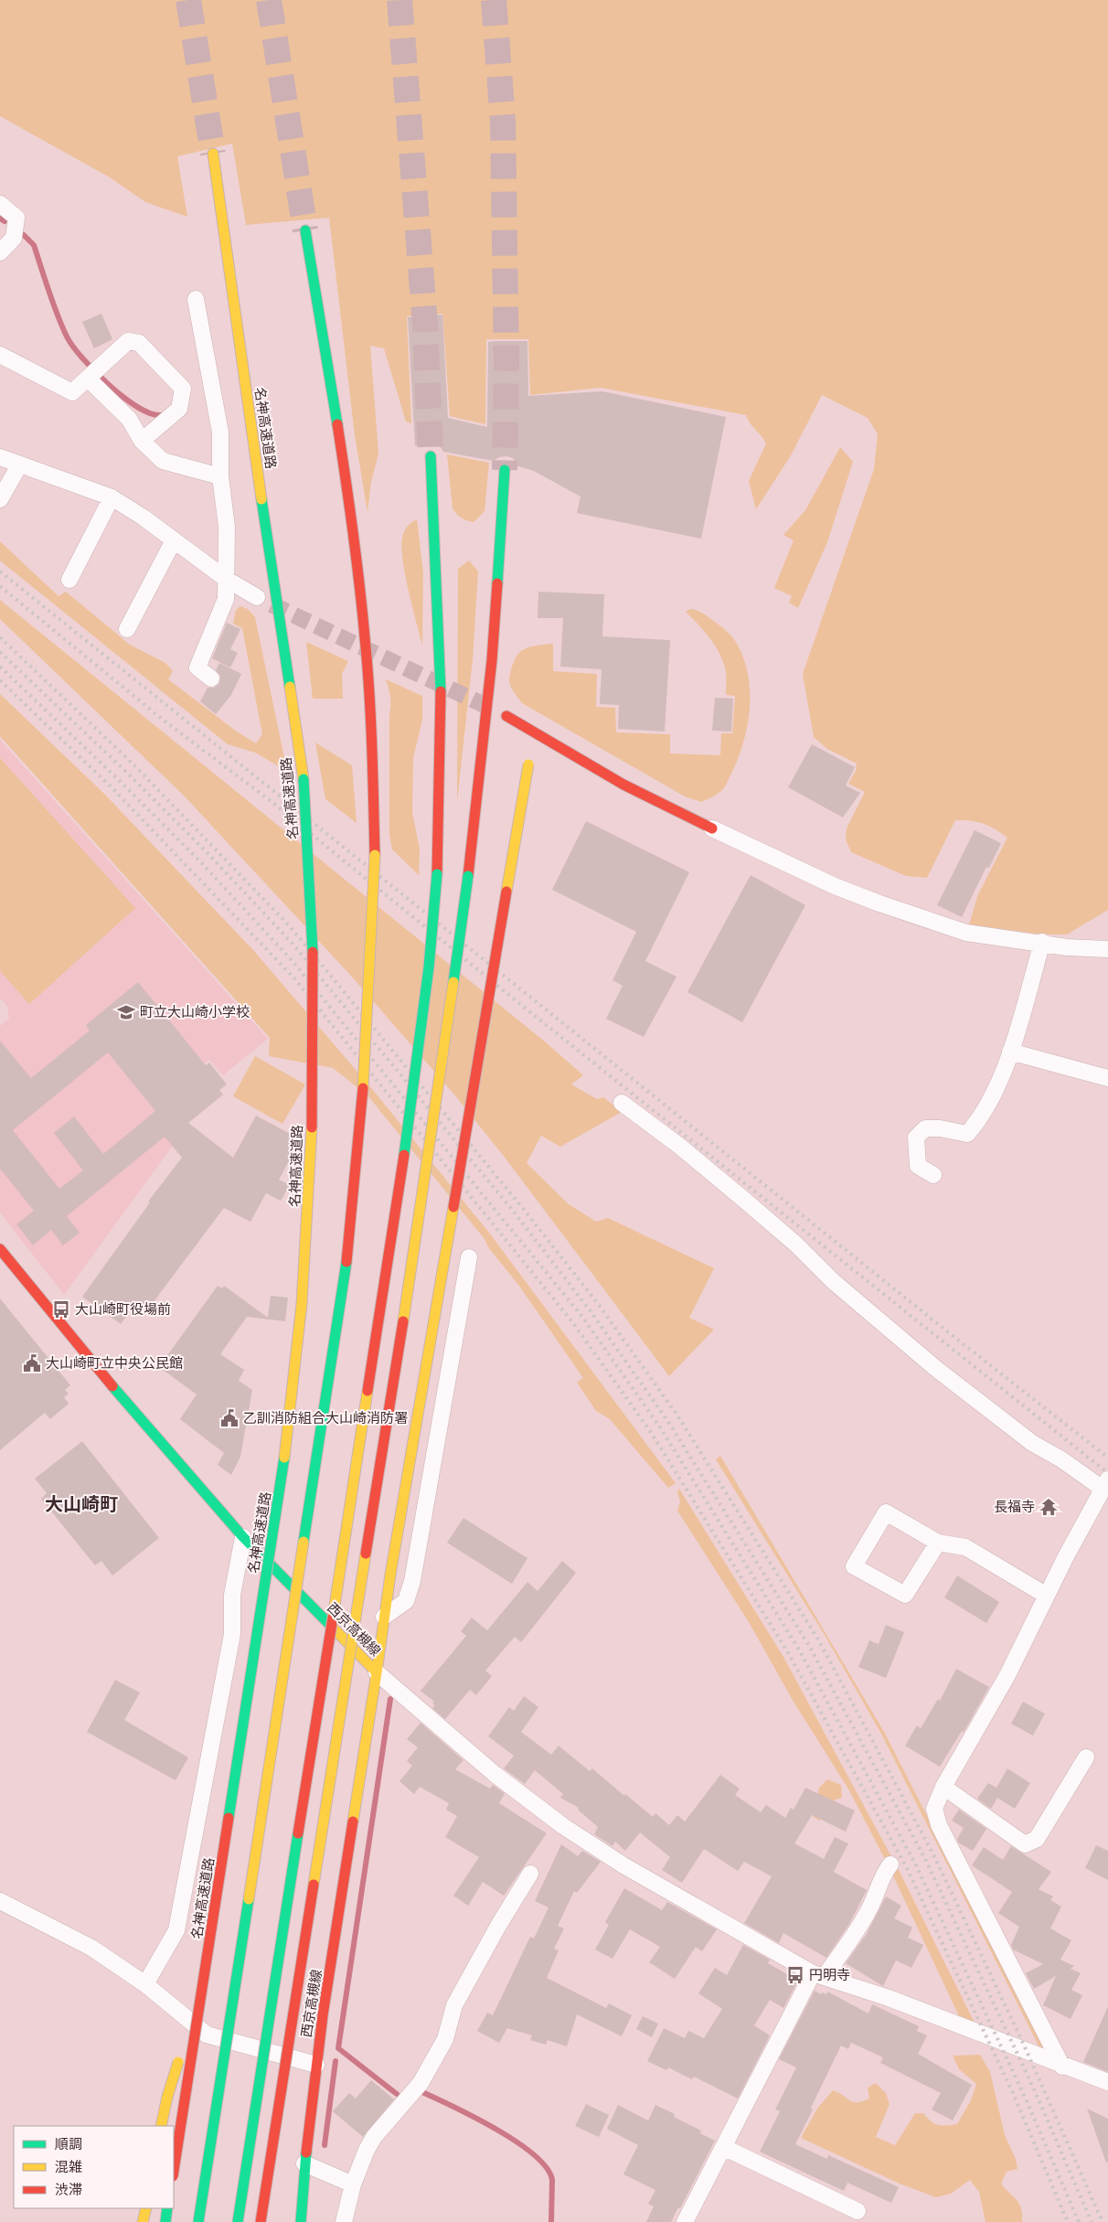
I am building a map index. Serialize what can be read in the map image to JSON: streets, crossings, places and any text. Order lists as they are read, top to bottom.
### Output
{
  "streets": {
    "main road": ["名神高速道路", "西京高槻線"]
  },
  "districts": ["大山崎町"],
  "places": {
    "school or university": ["町立大山崎小学校"],
    "bus stop": ["大山崎町役場前", "円明寺"],
    "public building": ["大山崎町立中央公民館", "乙訓消防組合大山崎消防署"],
    "temple": ["長福寺"]
  },
  "legend": ["順調", "混雑", "渋滞"]
}
